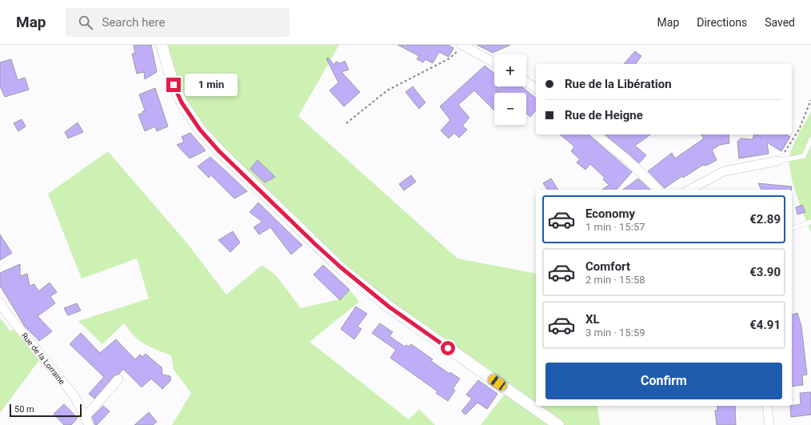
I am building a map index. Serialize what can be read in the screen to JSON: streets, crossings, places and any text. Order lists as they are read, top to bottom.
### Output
{
  "streets": {
    "street": ["Rue de la Lorraine"]
  },
  "scale_bar": "50 m",
  "page": {
    "header": "Map",
    "search": "Search here",
    "nav": ["Map", "Directions", "Saved"],
    "map_buttons": ["+", "−"],
    "banner": ["Rue de la Libération", "Rue de Heigne"],
    "bubble": "1 min",
    "list": [
      {
        "name": "Economy",
        "note": "1 min · 15:57",
        "value": "€2.89"
      },
      {
        "name": "Comfort",
        "note": "2 min · 15:58",
        "value": "€3.90"
      },
      {
        "name": "XL",
        "note": "3 min · 15:59",
        "value": "€4.91"
      }
    ],
    "buttons": "Confirm",
    "scale": "50 m"
  }
}
